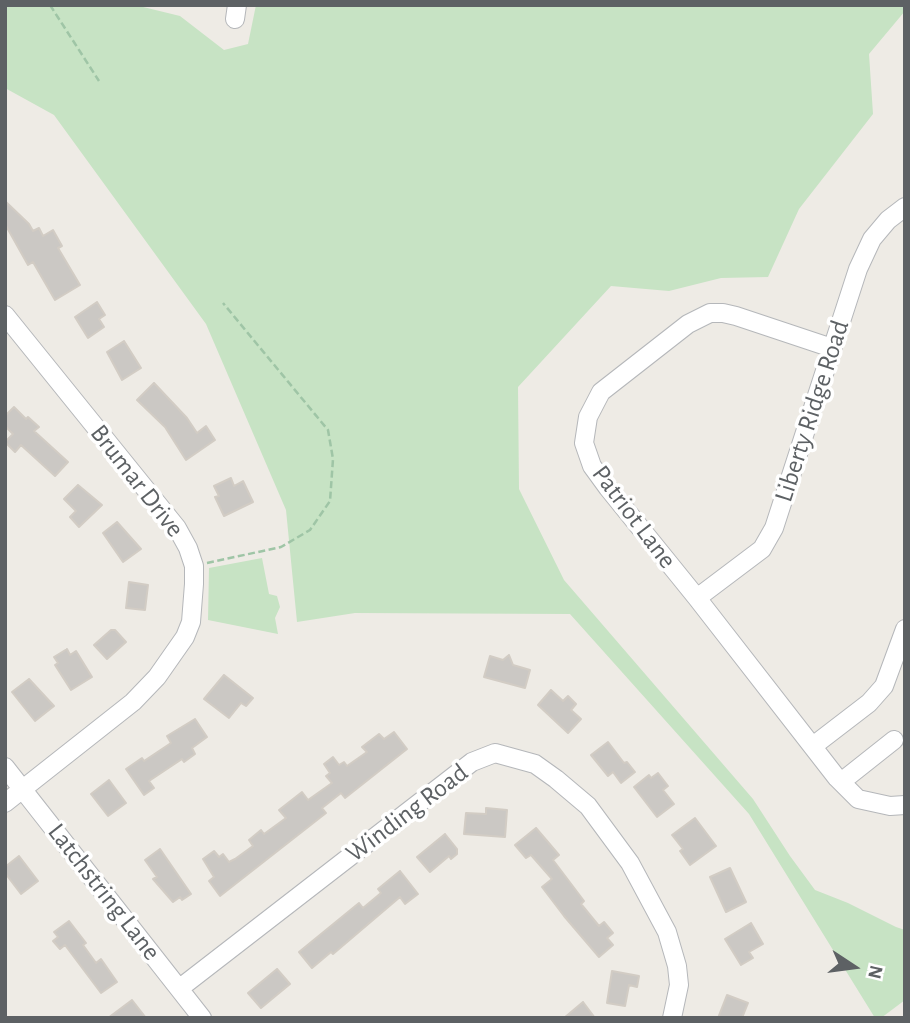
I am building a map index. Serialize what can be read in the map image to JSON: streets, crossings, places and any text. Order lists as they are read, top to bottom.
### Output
{
  "streets": {
    "street": [
      "Liberty Ridge Road",
      "Brumar Drive",
      "Patriot Lane",
      "Winding Road",
      "Latchstring Lane"
    ]
  },
  "crossings": [
    ["Liberty Ridge Road", "Patriot Lane"],
    ["Brumar Drive", "Latchstring Lane"],
    ["Winding Road", "Latchstring Lane"]
  ],
  "north": "right"
}
